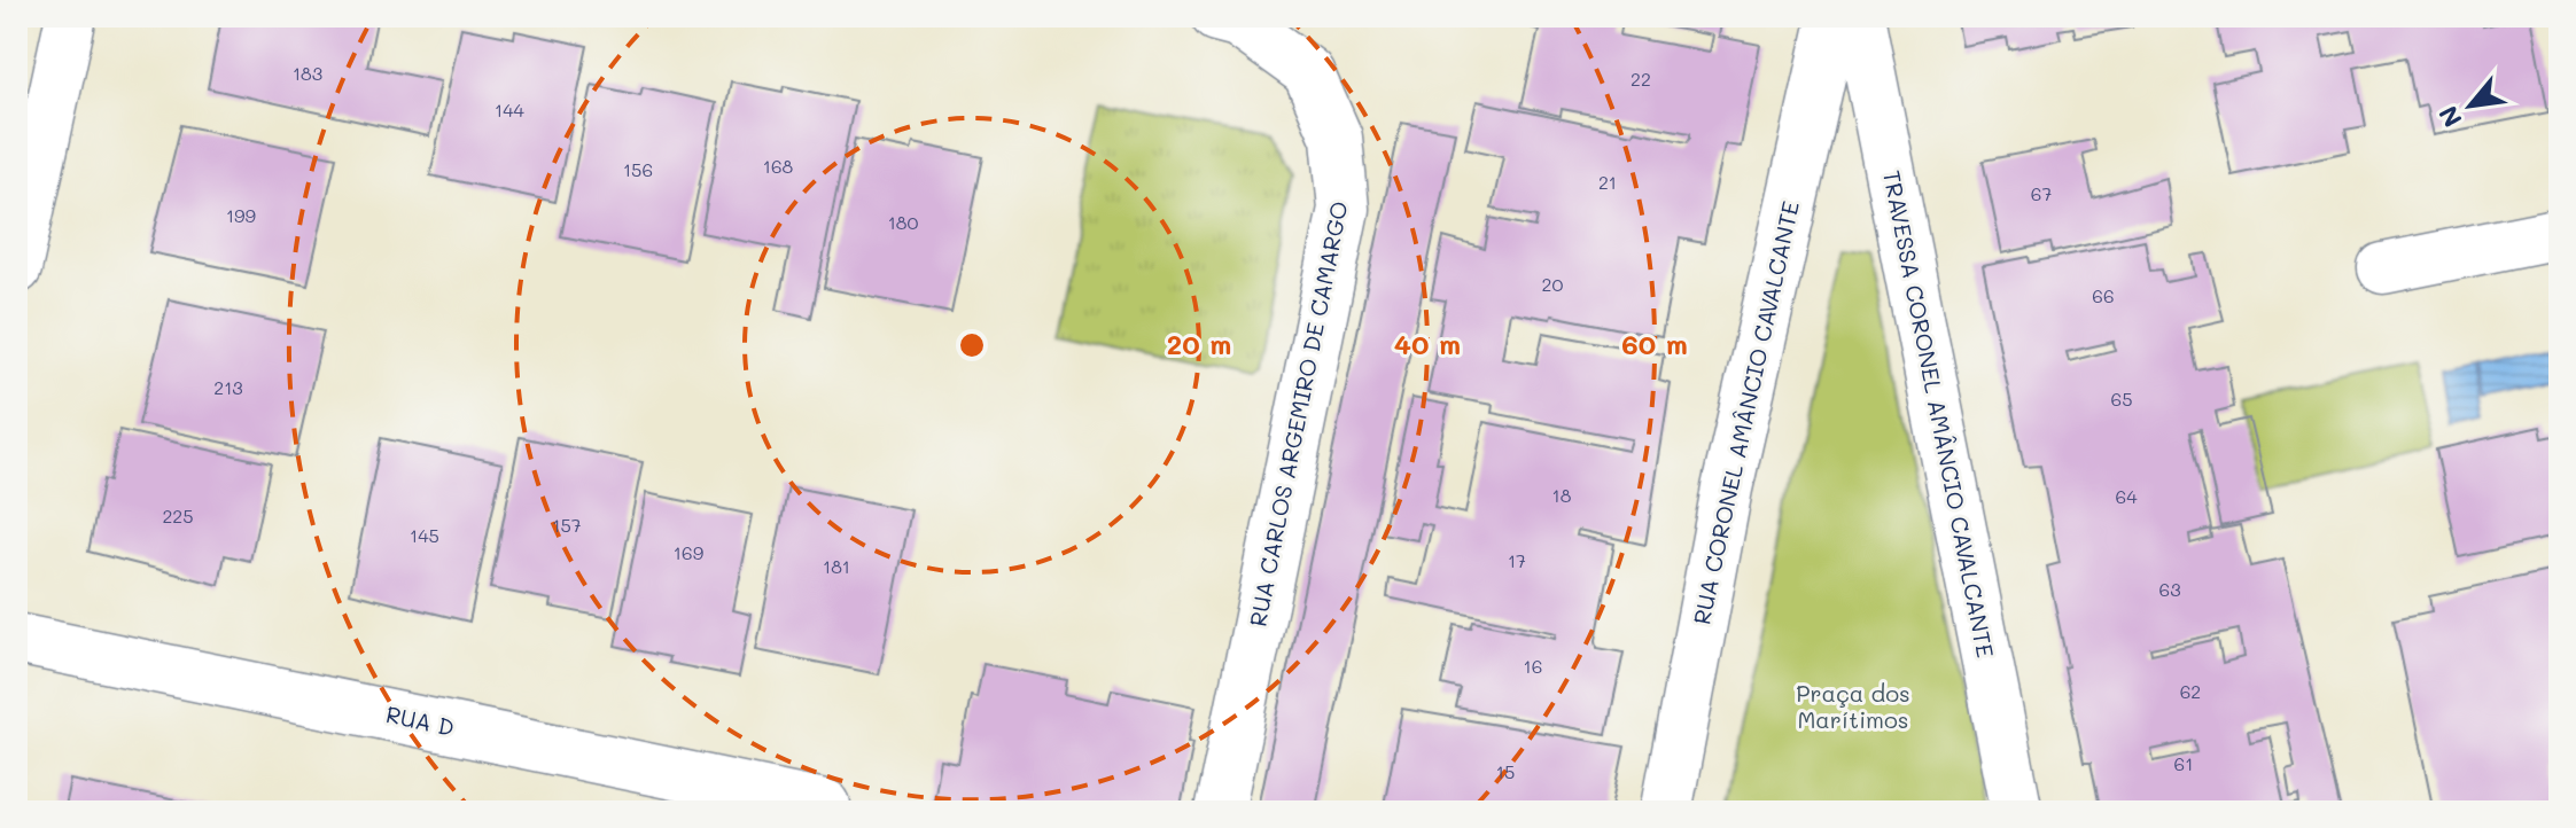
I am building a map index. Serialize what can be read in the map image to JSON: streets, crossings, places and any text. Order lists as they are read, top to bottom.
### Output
{
  "streets": {
    "street": [
      "RUA CORONEL AMÂNCIO CAVALCANTE",
      "RUA CARLOS ARGEMIRO DE CAMARGO",
      "TRAVESSA CORONEL AMÂNCIO CAVALCANTE",
      "RUA D"
    ]
  },
  "parks": ["Praça dos Marítimos"],
  "house_numbers": [
    "183",
    "22",
    "144",
    "168",
    "156",
    "21",
    "67",
    "199",
    "180",
    "20",
    "66",
    "213",
    "65",
    "18",
    "64",
    "225",
    "157",
    "145",
    "169",
    "17",
    "181",
    "63",
    "16",
    "62",
    "61",
    "15"
  ],
  "north": "bottom left",
  "rings": ["20 m", "40 m", "60 m"]
}
